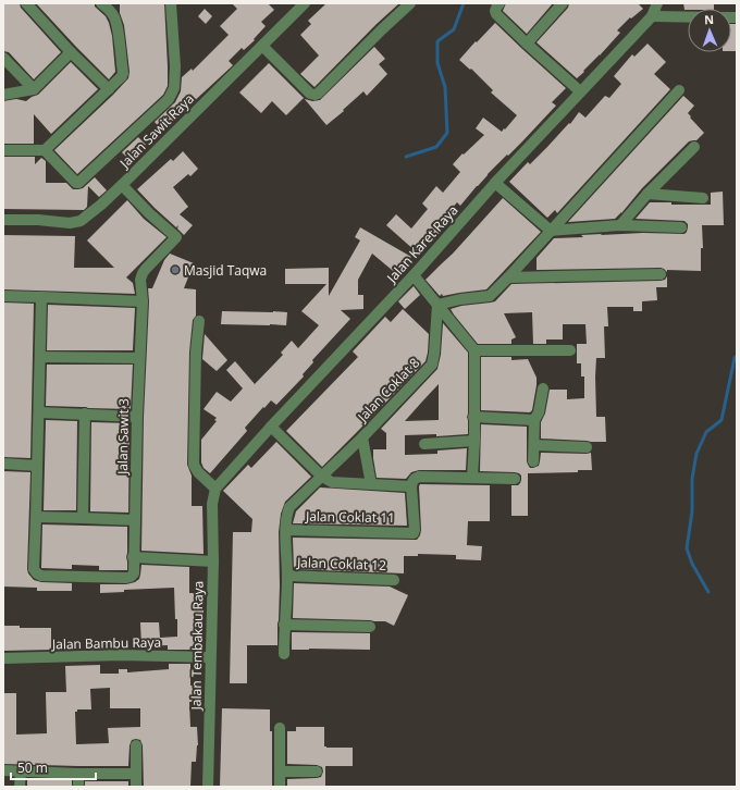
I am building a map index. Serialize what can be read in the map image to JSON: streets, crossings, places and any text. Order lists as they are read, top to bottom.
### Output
{
  "streets": {
    "street": [
      "Jalan Sawit Raya",
      "Jalan Karet Raya",
      "Jalan Coklat 8",
      "Jalan Sawit 3",
      "Jalan Coklat 11",
      "Jalan Coklat 12",
      "Jalan Bambu Raya",
      "Jalan Tembakau Raya"
    ]
  },
  "crossings": [
    ["Jalan Sawit Raya", "Jalan Sawit 3"],
    ["Jalan Karet Raya", "Jalan Tembakau Raya"],
    ["Jalan Coklat 8", "Jalan Coklat 11"],
    ["Jalan Coklat 8", "Jalan Coklat 12"],
    ["Jalan Bambu Raya", "Jalan Tembakau Raya"]
  ],
  "places": ["Masjid Taqwa"],
  "scale_bar": "50 m",
  "north": "top"
}
